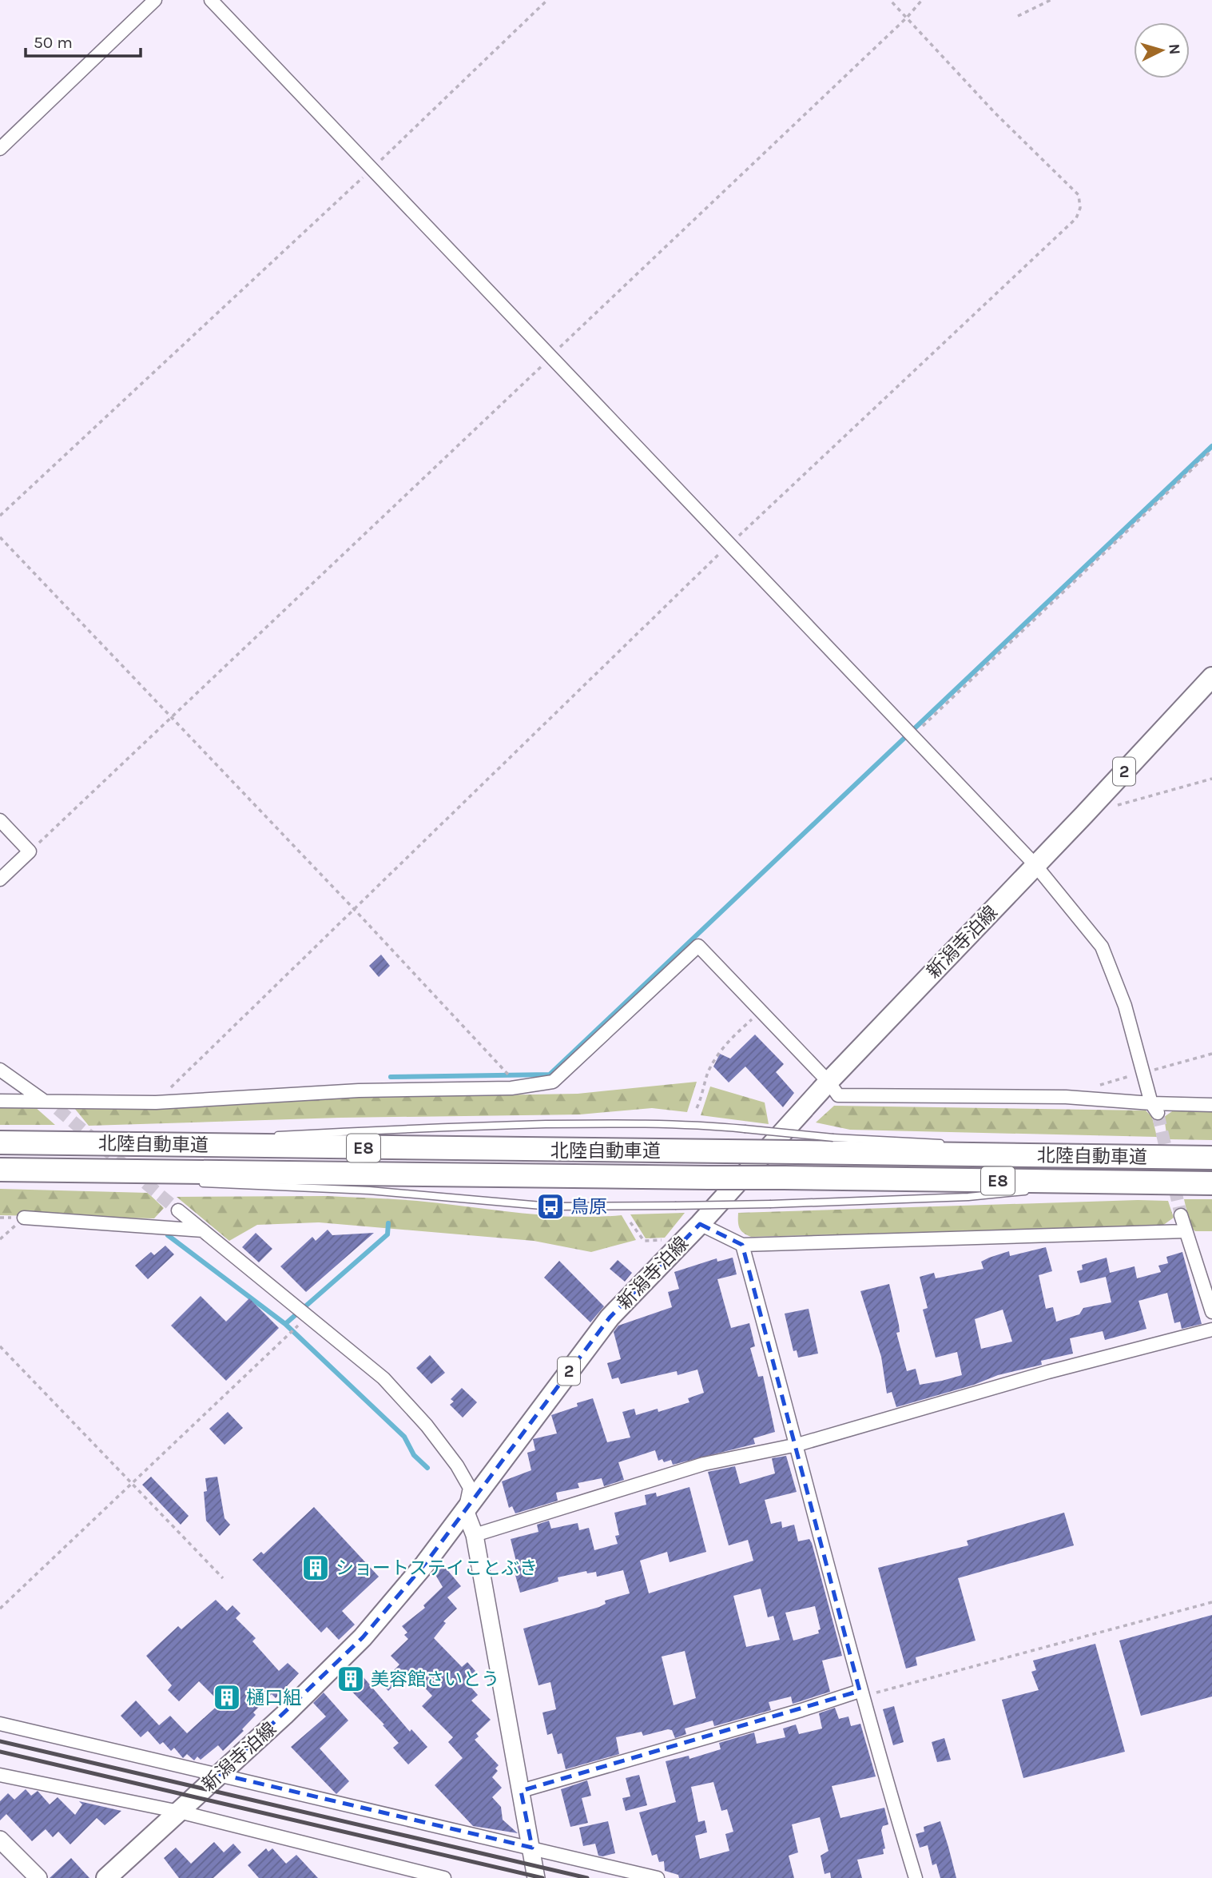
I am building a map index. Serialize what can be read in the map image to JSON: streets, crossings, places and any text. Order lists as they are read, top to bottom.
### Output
{
  "streets": {
    "highway": ["北陸自動車道", "E8"],
    "main road": ["2", "新潟寺泊線"]
  },
  "places": {
    "bus stop": ["鳥原"],
    "building": ["ショートステイことぶき", "美容館さいとう", "樋口組"]
  },
  "scale_bar": "50 m",
  "north": "right"
}
